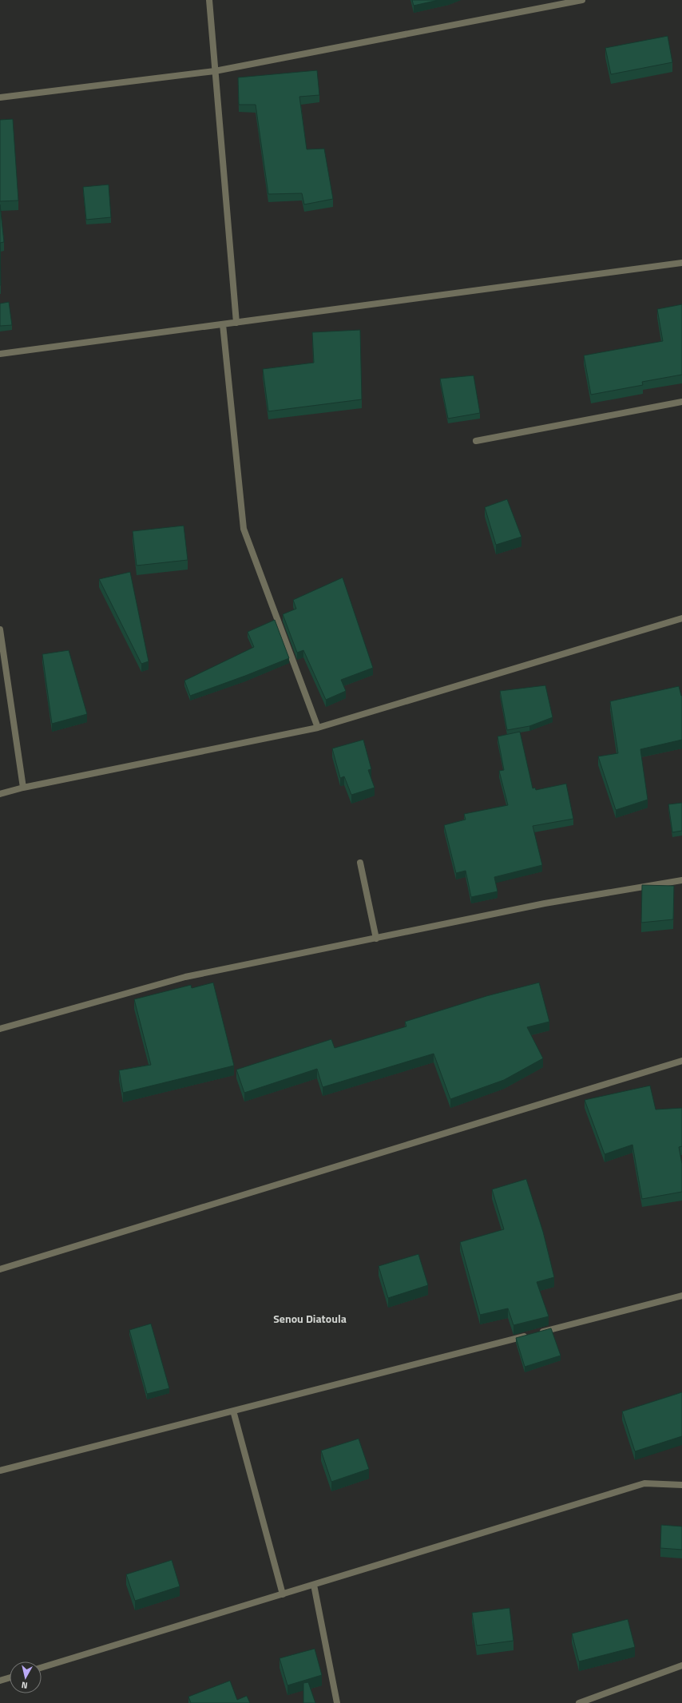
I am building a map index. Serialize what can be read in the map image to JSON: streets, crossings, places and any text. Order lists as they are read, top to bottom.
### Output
{
  "districts": ["Senou Diatoula"],
  "north": "bottom"
}
